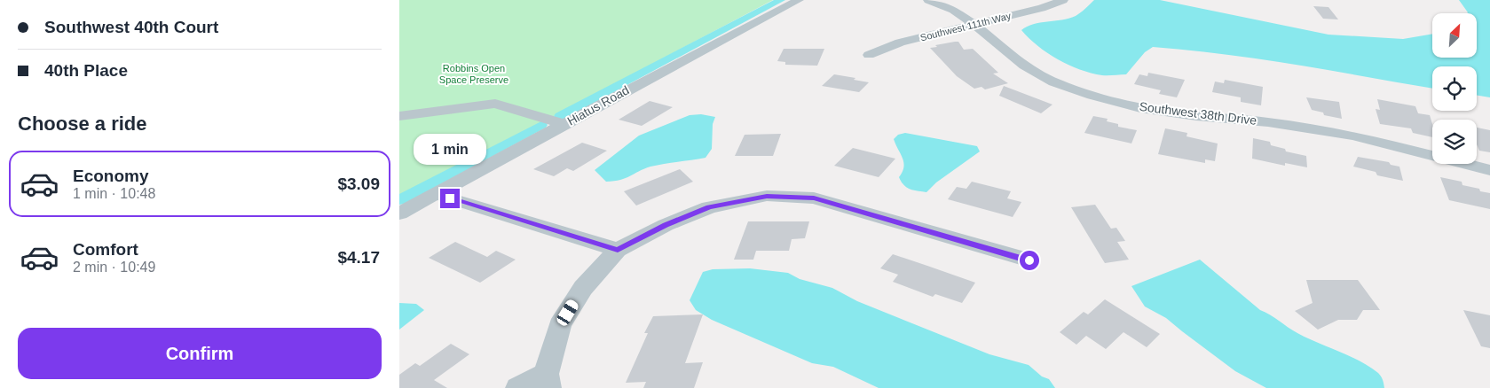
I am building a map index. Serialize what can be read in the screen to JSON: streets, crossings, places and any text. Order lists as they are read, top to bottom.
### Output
{
  "streets": {
    "street": ["Southwest 111th Way", "Hiatus Road", "Southwest 38th Drive"]
  },
  "crossings": [
    ["Southwest 111th Way", "Southwest 38th Drive"]
  ],
  "parks": ["Robbins Open Space Preserve"],
  "north": "top right",
  "page": {
    "banner": ["Southwest 40th Court", "40th Place"],
    "heading": "Choose a ride",
    "bubble": "1 min",
    "list": [
      {
        "name": "Economy",
        "note": "1 min · 10:48",
        "value": "$3.09"
      },
      {
        "name": "Comfort",
        "note": "2 min · 10:49",
        "value": "$4.17"
      }
    ],
    "buttons": "Confirm"
  }
}
